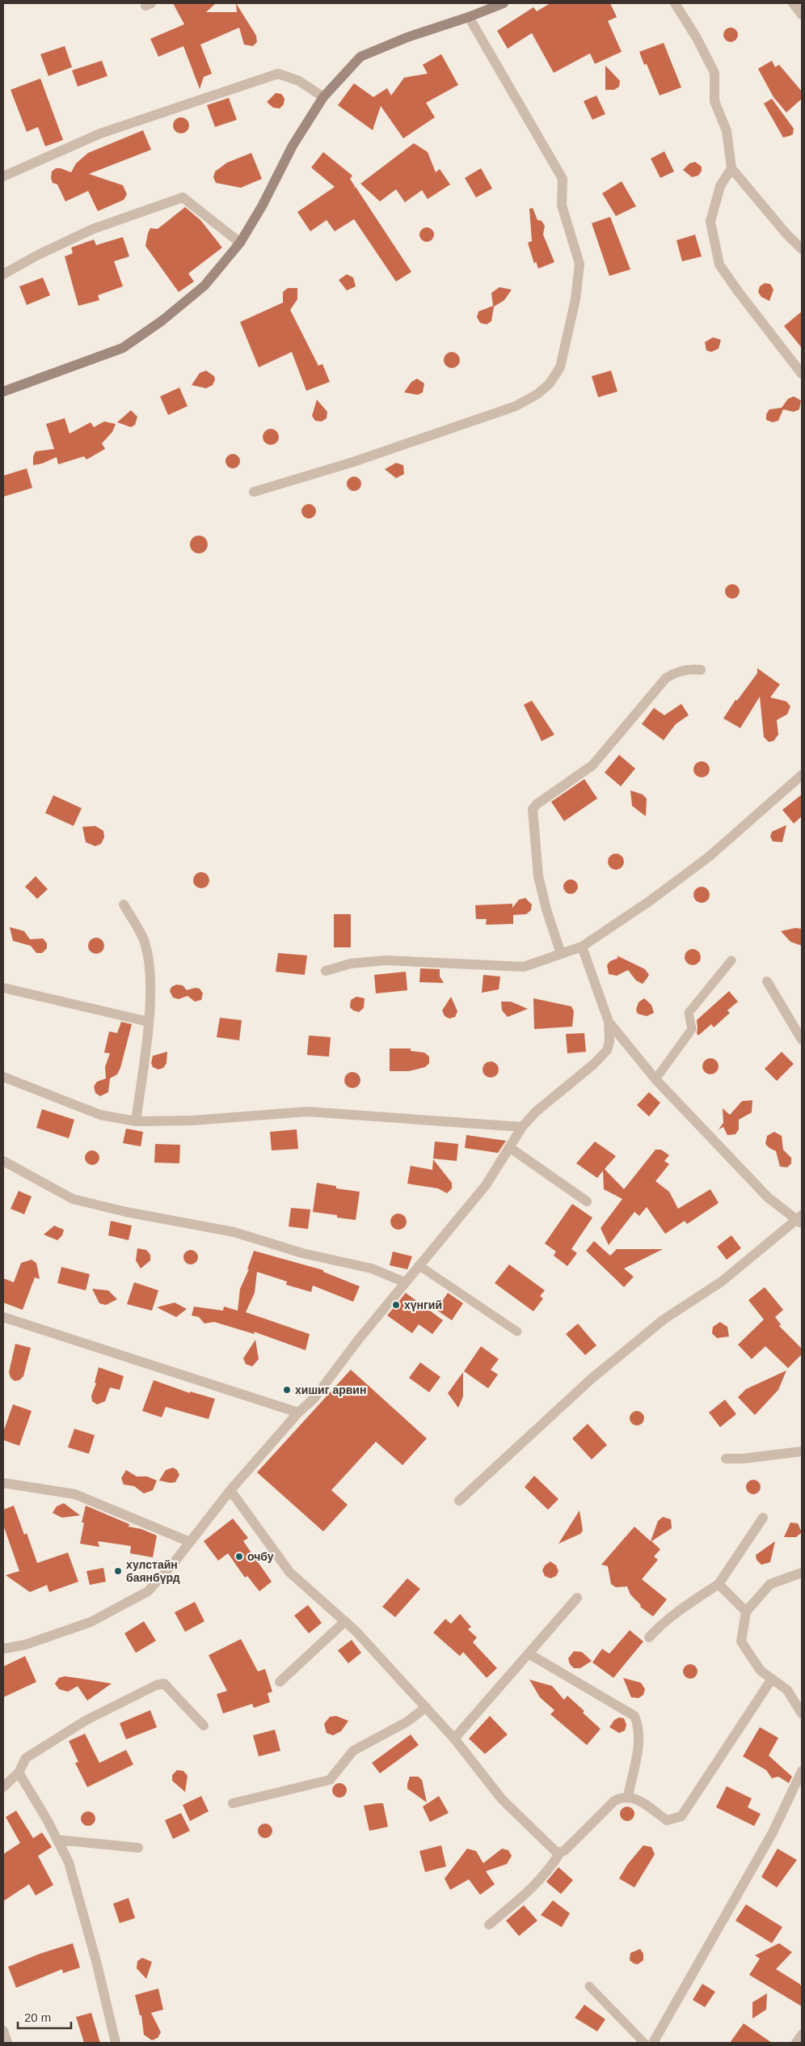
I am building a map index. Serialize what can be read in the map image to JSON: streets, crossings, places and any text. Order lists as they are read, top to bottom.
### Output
{
  "places": [
    "хүнгий",
    "хишиг арвин",
    "очбу",
    "хулстайн баянбүрд"
  ],
  "scale_bar": "20 m"
}
